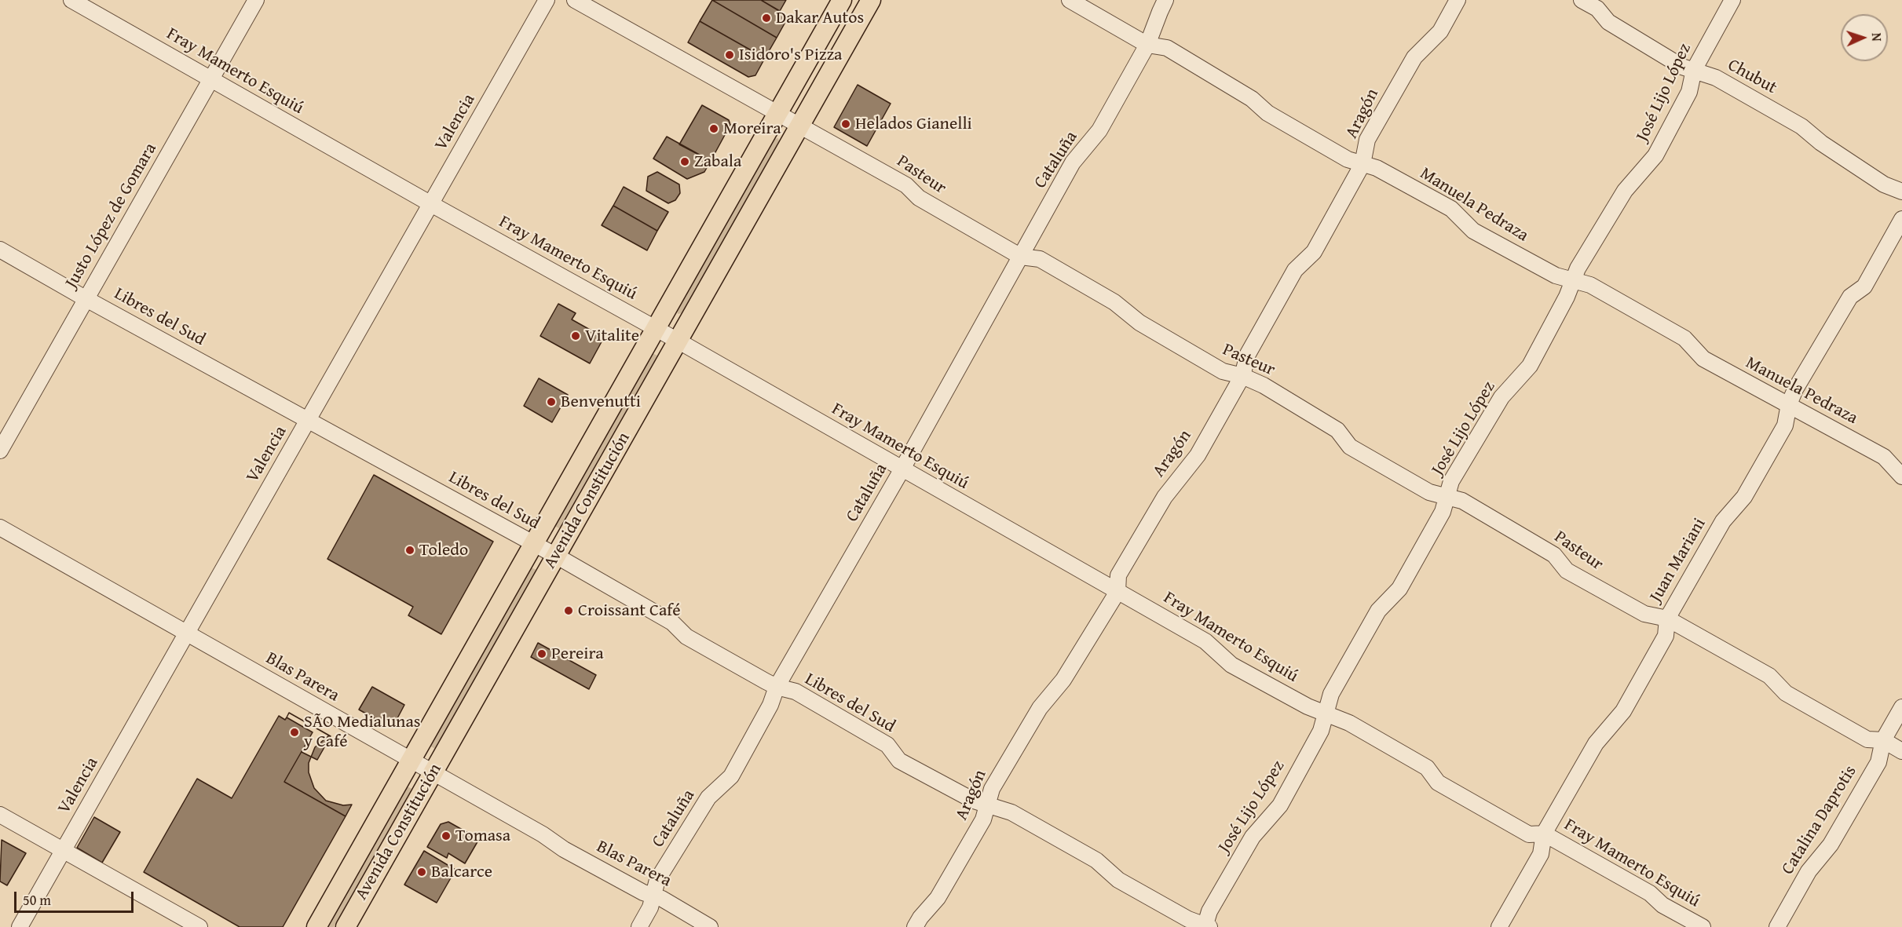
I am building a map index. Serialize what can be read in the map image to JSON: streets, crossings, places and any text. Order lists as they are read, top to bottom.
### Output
{
  "streets": {
    "main road": ["Avenida Constitución"],
    "street": [
      "Fray Mamerto Esquiú",
      "Chubut",
      "José Lijo López",
      "Aragón",
      "Valencia",
      "Cataluña",
      "Pasteur",
      "Manuela Pedraza",
      "Justo López de Gomara",
      "Libres del Sud",
      "Juan Mariani",
      "Blas Parera",
      "Catalina Daprotis"
    ]
  },
  "crossings": [
    ["Fray Mamerto Esquiú", "José Lijo López"],
    ["Fray Mamerto Esquiú", "Aragón"],
    ["Fray Mamerto Esquiú", "Valencia"],
    ["Fray Mamerto Esquiú", "Cataluña"],
    ["Fray Mamerto Esquiú", "Justo López de Gomara"],
    ["Fray Mamerto Esquiú", "Avenida Constitución"],
    ["Fray Mamerto Esquiú", "Juan Mariani"],
    ["Chubut", "José Lijo López"],
    ["José Lijo López", "Pasteur"],
    ["José Lijo López", "Manuela Pedraza"],
    ["José Lijo López", "Libres del Sud"],
    ["Aragón", "Pasteur"],
    ["Aragón", "Manuela Pedraza"],
    ["Aragón", "Libres del Sud"],
    ["Valencia", "Libres del Sud"],
    ["Valencia", "Blas Parera"],
    ["Cataluña", "Pasteur"],
    ["Cataluña", "Manuela Pedraza"],
    ["Cataluña", "Libres del Sud"],
    ["Cataluña", "Blas Parera"],
    ["Pasteur", "Avenida Constitución"],
    ["Pasteur", "Juan Mariani"],
    ["Pasteur", "Catalina Daprotis"],
    ["Manuela Pedraza", "Juan Mariani"],
    ["Justo López de Gomara", "Libres del Sud"],
    ["Libres del Sud", "Avenida Constitución"],
    ["Avenida Constitución", "Blas Parera"]
  ],
  "places": [
    "Dakar Autos",
    "Isidoro's Pizza",
    "Helados Gianelli",
    "Moreira",
    "Zabala",
    "Vitalite",
    "Benvenutti",
    "Toledo",
    "Croissant Café",
    "Pereira",
    "SÃO Medialunas y Café",
    "Tomasa",
    "Balcarce"
  ],
  "scale_bar": "50 m",
  "north": "right"
}
